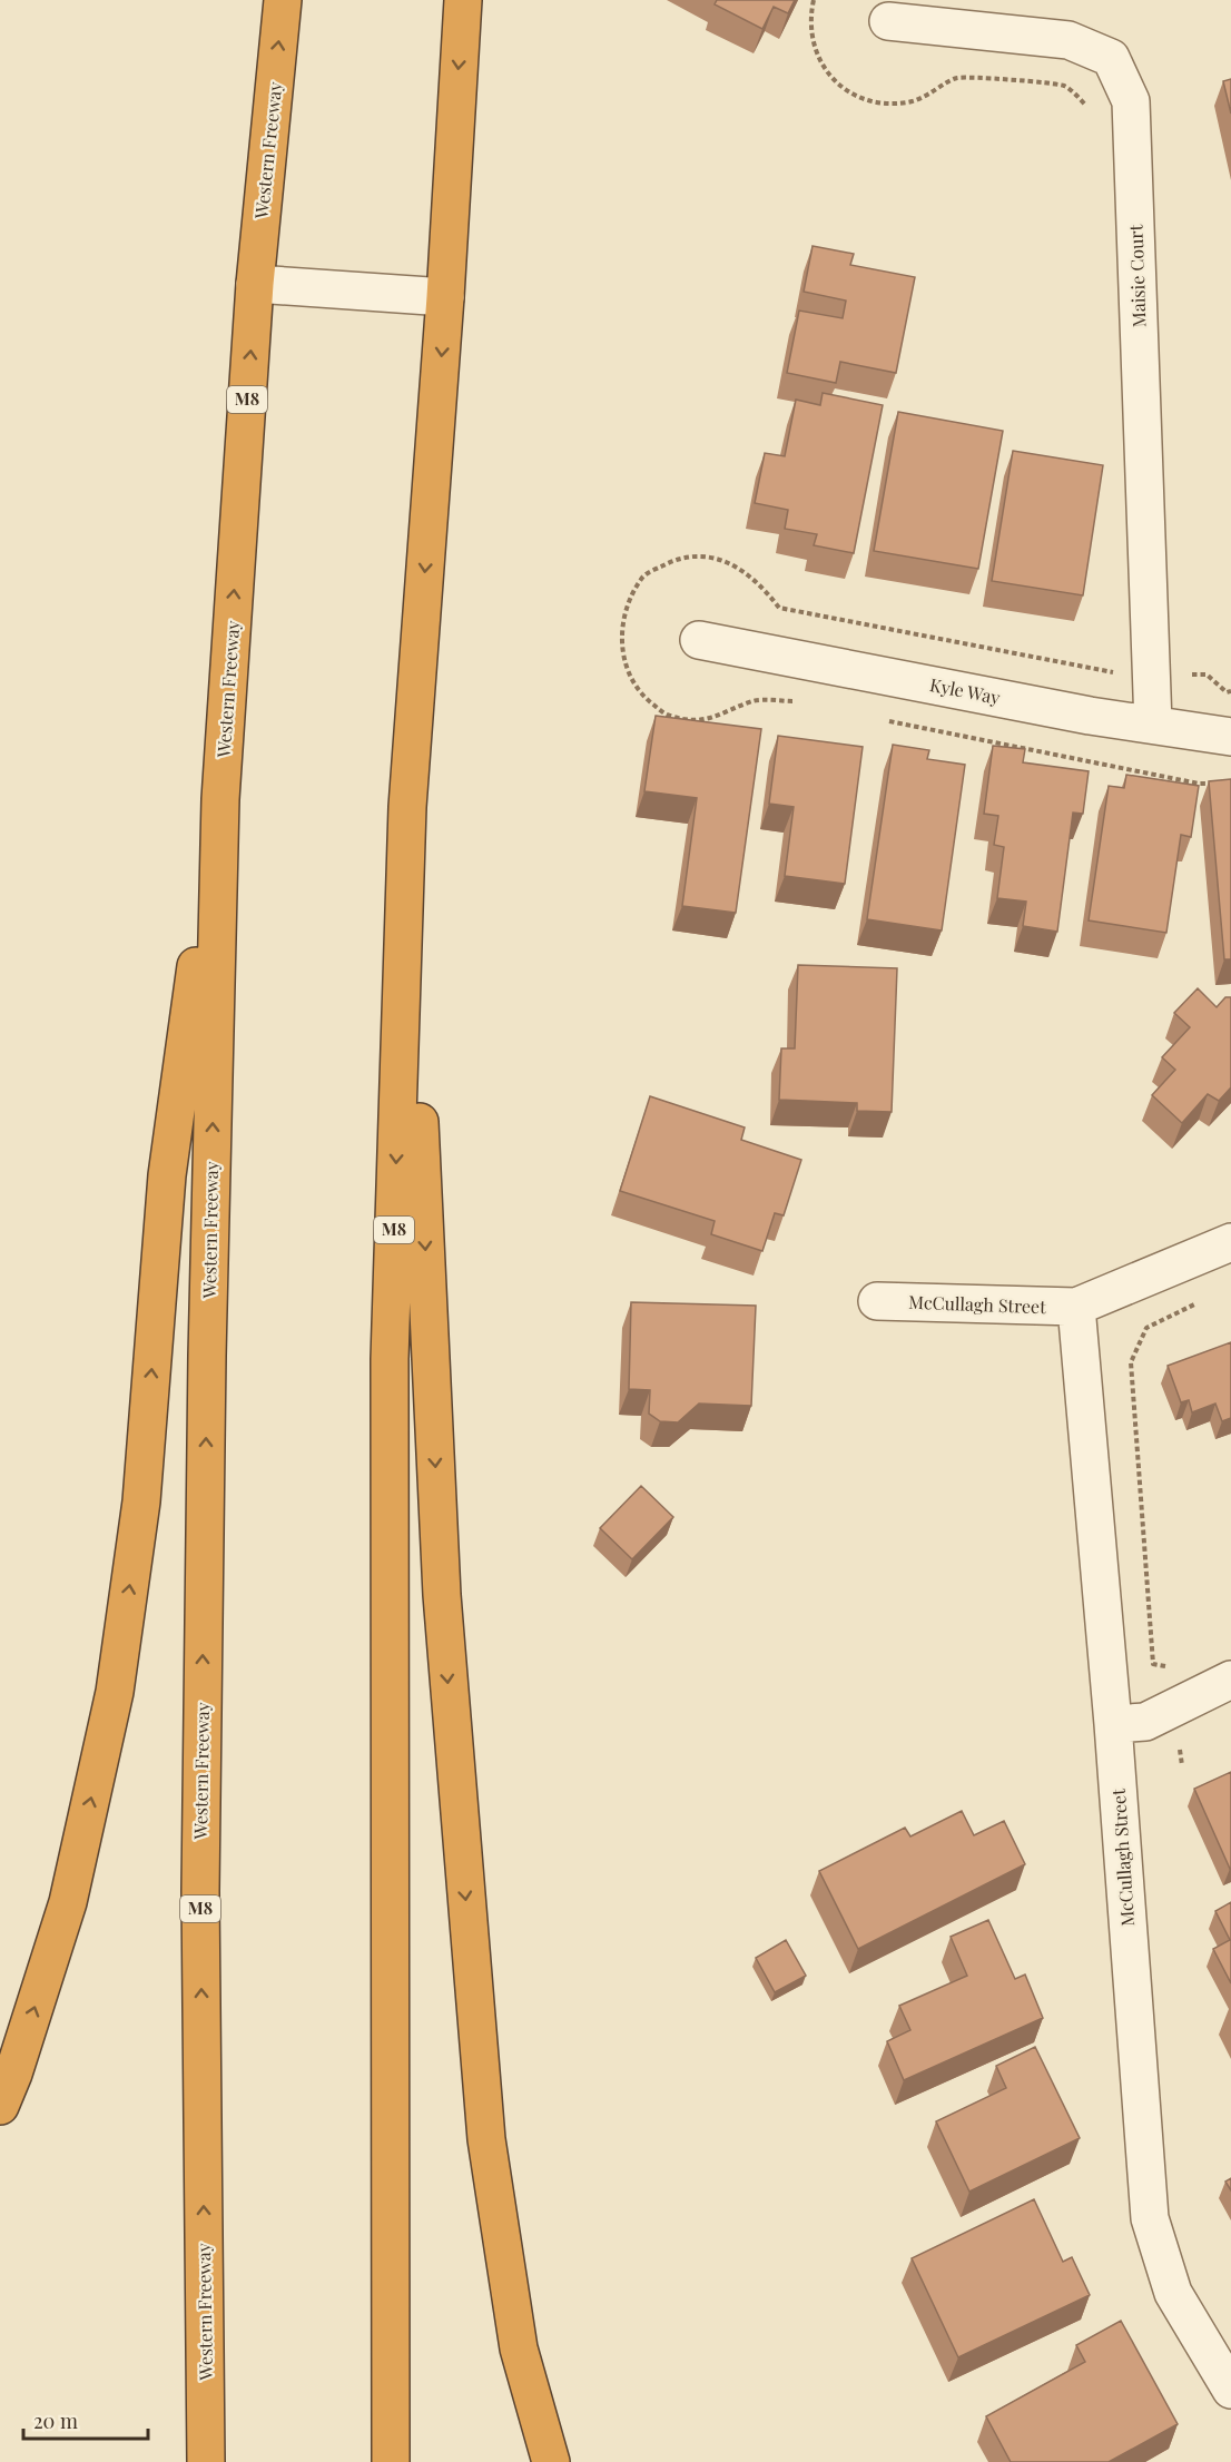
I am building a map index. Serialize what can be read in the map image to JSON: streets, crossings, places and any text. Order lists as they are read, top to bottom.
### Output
{
  "streets": {
    "highway": ["Western Freeway", "M8"],
    "street": ["Maisie Court", "Kyle Way", "McCullagh Street"]
  },
  "crossings": [
    ["Maisie Court", "Kyle Way"]
  ],
  "scale_bar": "20 m"
}
